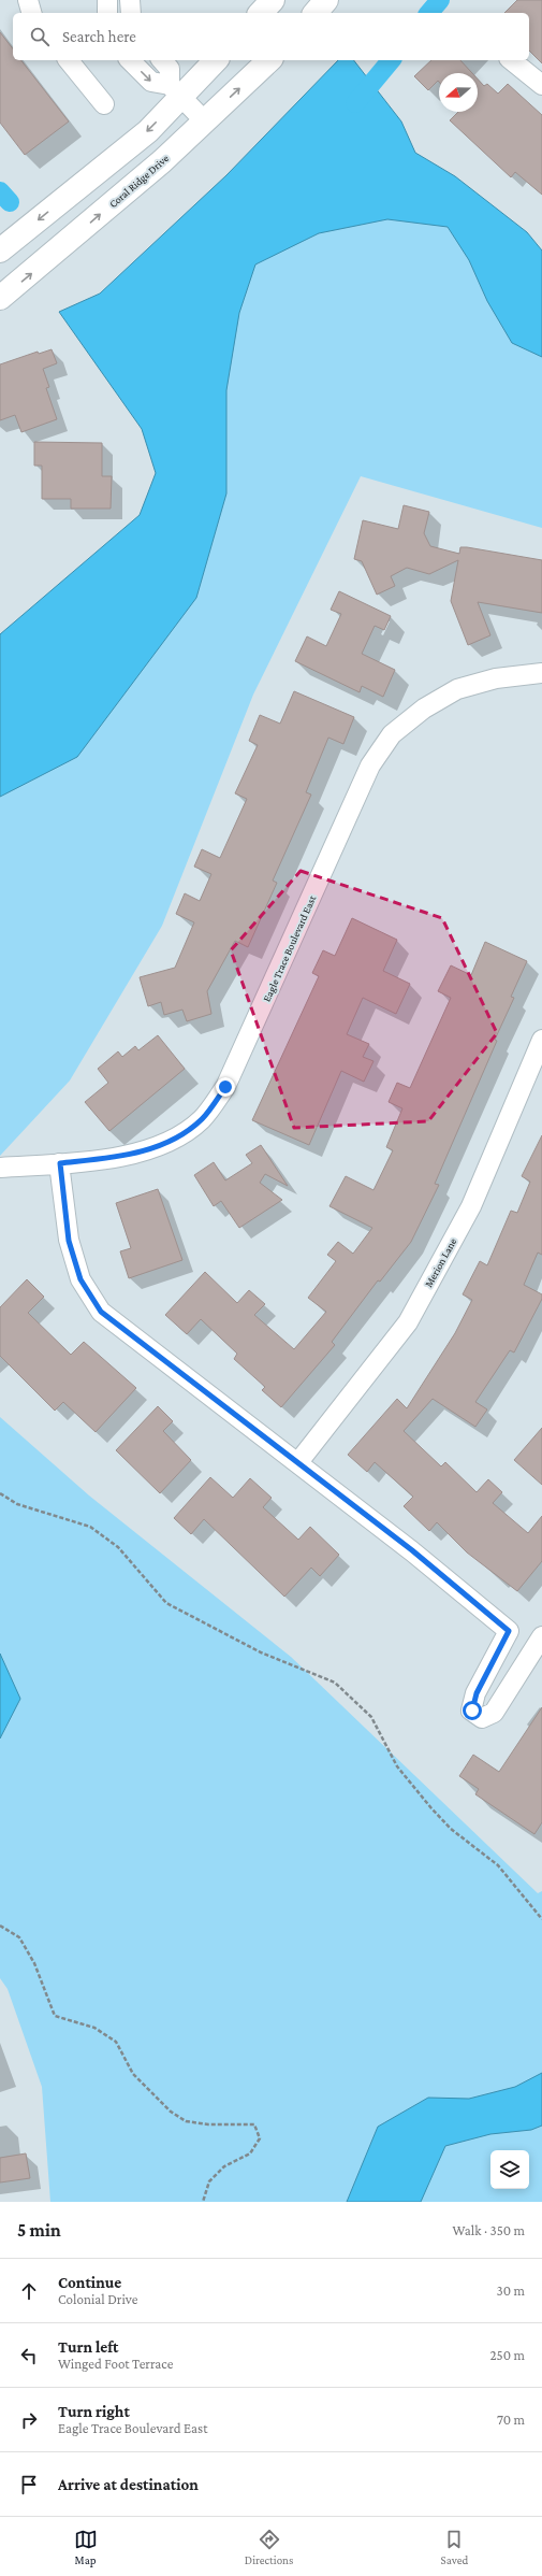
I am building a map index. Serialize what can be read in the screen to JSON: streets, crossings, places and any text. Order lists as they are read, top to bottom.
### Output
{
  "streets": {
    "main road": ["Coral Ridge Drive"],
    "street": ["Eagle Trace Boulevard East", "Merion Lane"]
  },
  "north": "left",
  "page": {
    "search": "Search here",
    "heading": ["5 min", "Walk · 350 m"],
    "list": [
      ["Continue", "Colonial Drive", "30 m"],
      ["Turn left", "Winged Foot Terrace", "250 m"],
      ["Turn right", "Eagle Trace Boulevard East", "70 m"],
      "Arrive at destination"
    ],
    "nav": ["Map", "Directions", "Saved"]
  }
}
